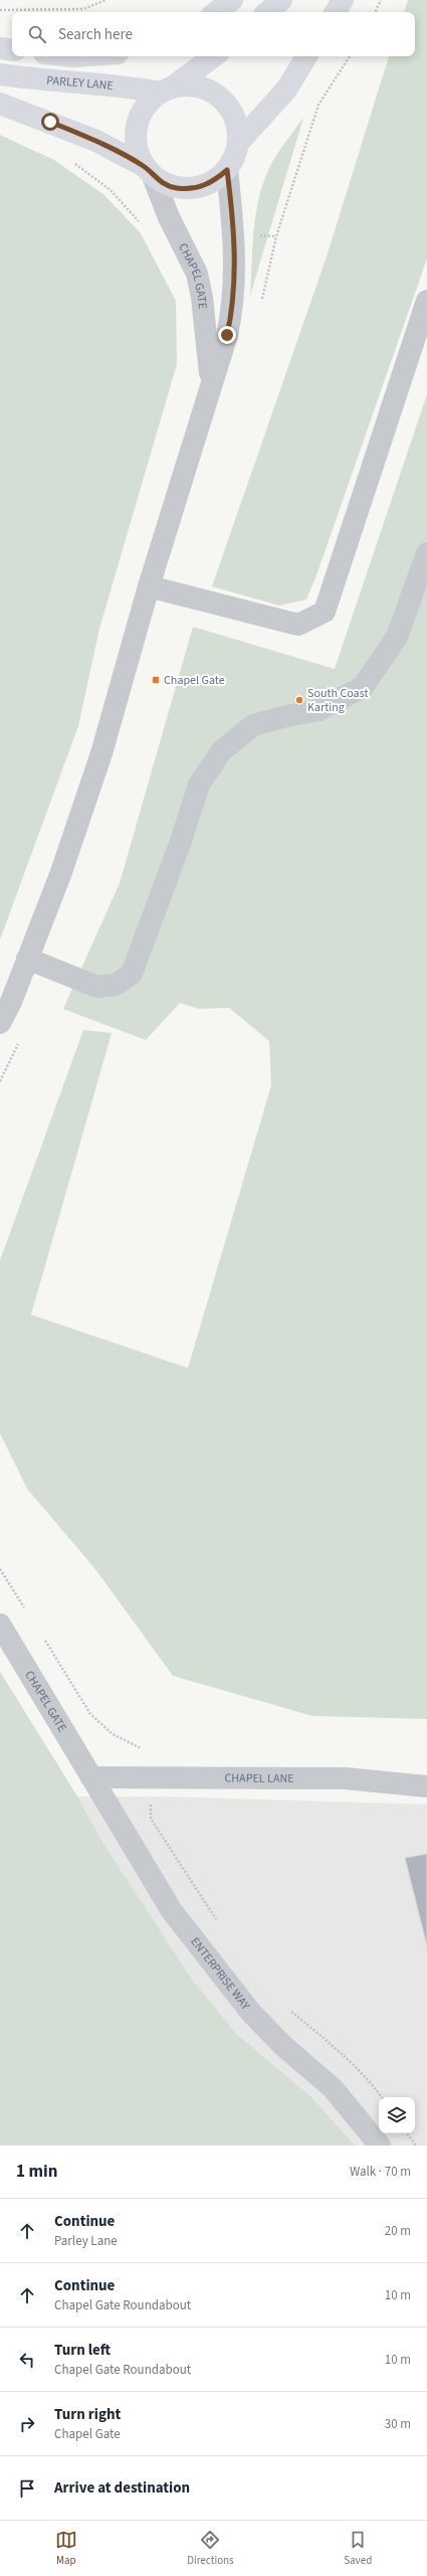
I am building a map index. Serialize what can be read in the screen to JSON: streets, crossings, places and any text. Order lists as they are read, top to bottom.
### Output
{
  "streets": {
    "main road": ["PARLEY LANE"],
    "street": ["CHAPEL GATE", "CHAPEL LANE", "ENTERPRISE WAY"]
  },
  "crossings": [
    ["PARLEY LANE", "CHAPEL GATE"],
    ["CHAPEL GATE", "CHAPEL LANE"],
    ["CHAPEL GATE", "ENTERPRISE WAY"],
    ["CHAPEL LANE", "ENTERPRISE WAY"]
  ],
  "places": {
    "transit": ["Chapel Gate"],
    "other": ["South Coast Karting"]
  },
  "page": {
    "search": "Search here",
    "heading": ["1 min", "Walk · 70 m"],
    "list": [
      ["Continue", "Parley Lane", "20 m"],
      ["Continue", "Chapel Gate Roundabout", "10 m"],
      ["Turn left", "Chapel Gate Roundabout", "10 m"],
      ["Turn right", "Chapel Gate", "30 m"],
      "Arrive at destination"
    ],
    "nav": ["Map", "Directions", "Saved"]
  }
}
